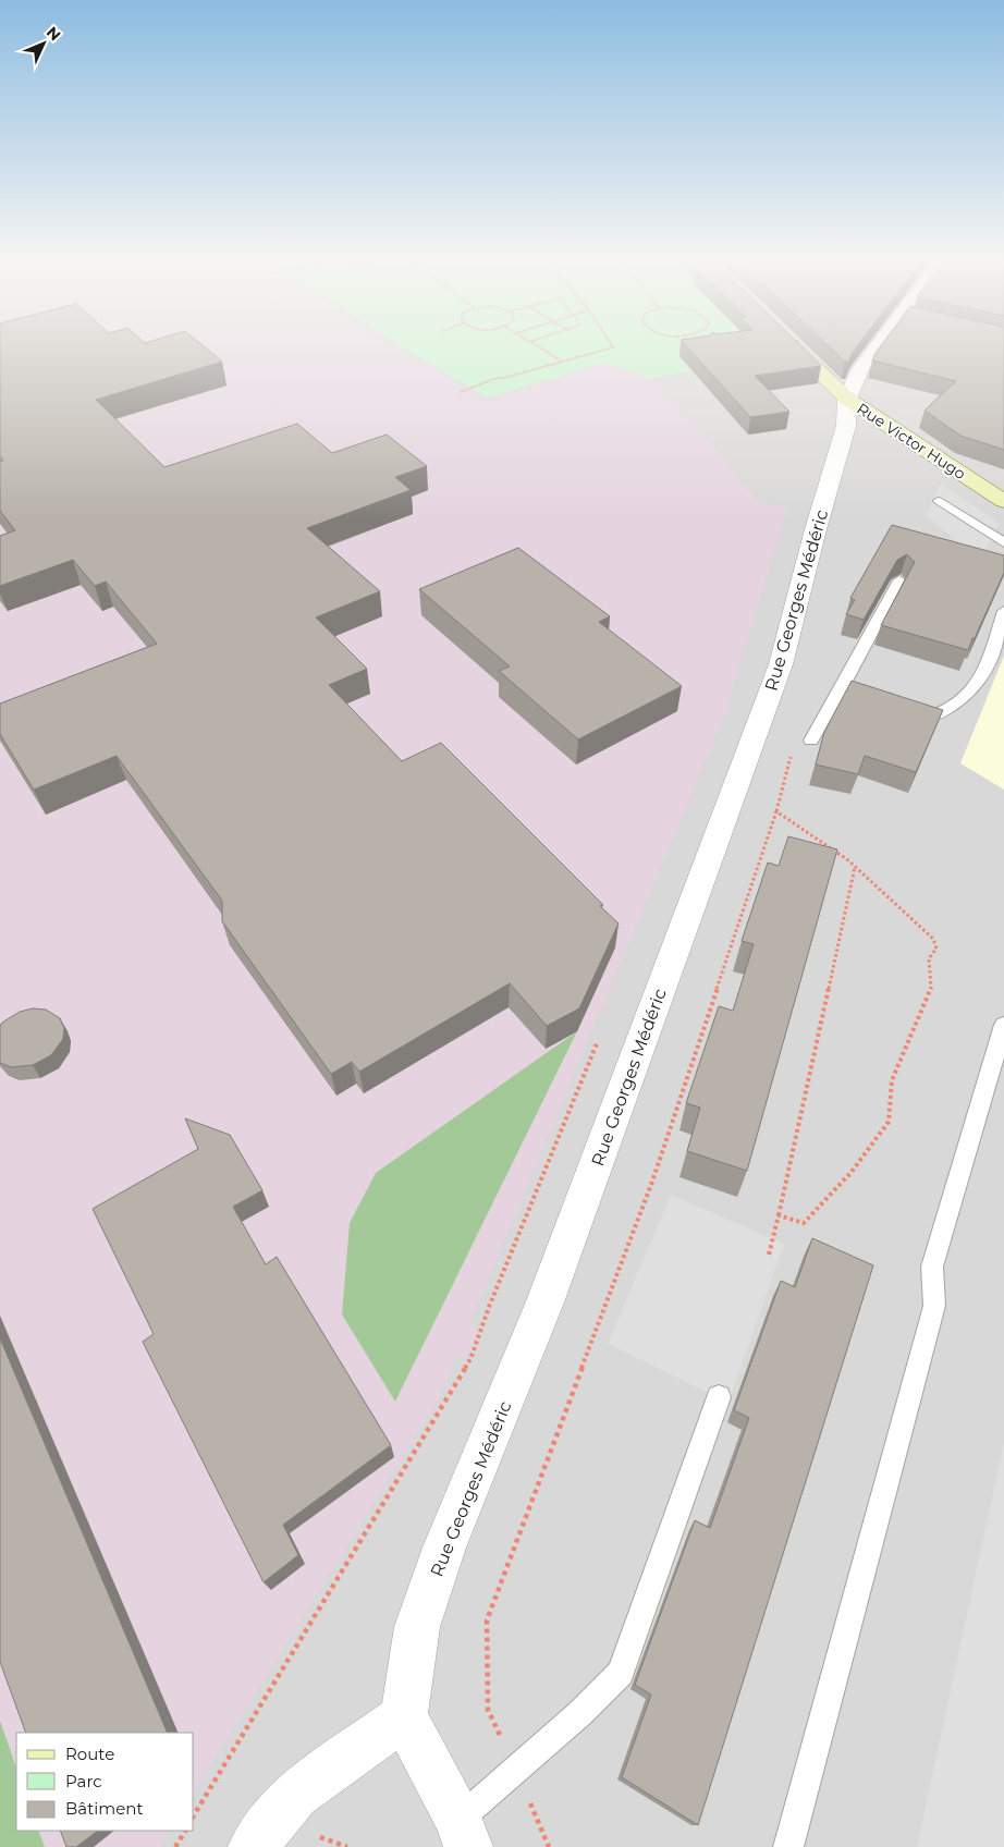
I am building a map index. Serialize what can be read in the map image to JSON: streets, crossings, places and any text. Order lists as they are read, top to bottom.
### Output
{
  "streets": {
    "street": ["Rue Victor Hugo", "Rue Georges Médéric"]
  },
  "crossings": [
    ["Rue Victor Hugo", "Rue Georges Médéric"]
  ],
  "legend": ["Route", "Parc", "Bâtiment"],
  "north": "top right"
}
